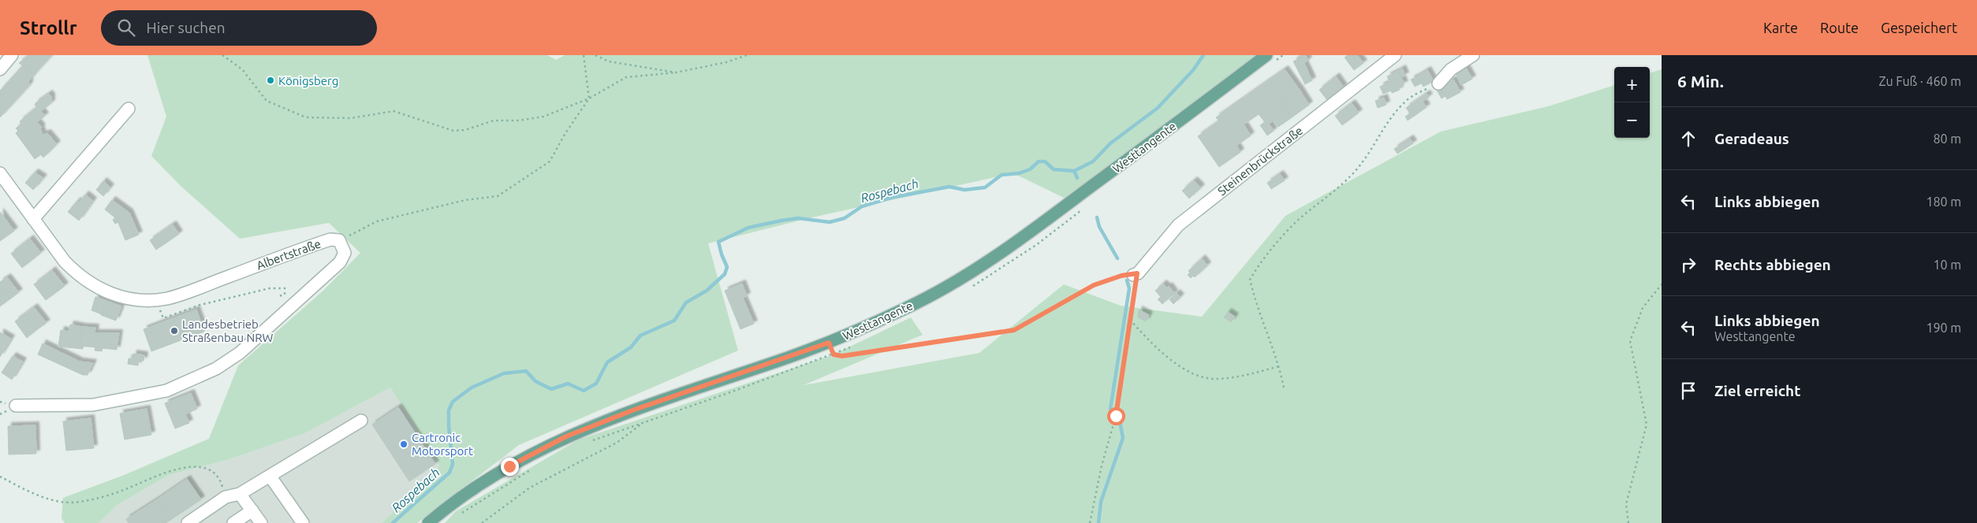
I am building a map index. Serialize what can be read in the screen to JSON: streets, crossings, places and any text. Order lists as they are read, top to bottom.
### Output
{
  "streets": {
    "main road": ["Westtangente"],
    "street": ["Steinenbrückstraße", "Albertstraße"]
  },
  "water": ["Rospebach"],
  "places": ["Königsberg", "Landesbetrieb Straßenbau NRW", "Cartronic Motorsport"],
  "page": {
    "header": "Strollr",
    "search": "Hier suchen",
    "nav": ["Karte", "Route", "Gespeichert"],
    "heading": ["6 Min.", "Zu Fuß · 460 m"],
    "map_buttons": ["+", "−"],
    "list": [
      ["Geradeaus", "80 m"],
      ["Links abbiegen", "180 m"],
      ["Rechts abbiegen", "10 m"],
      ["Links abbiegen", "Westtangente", "190 m"],
      "Ziel erreicht"
    ]
  }
}
